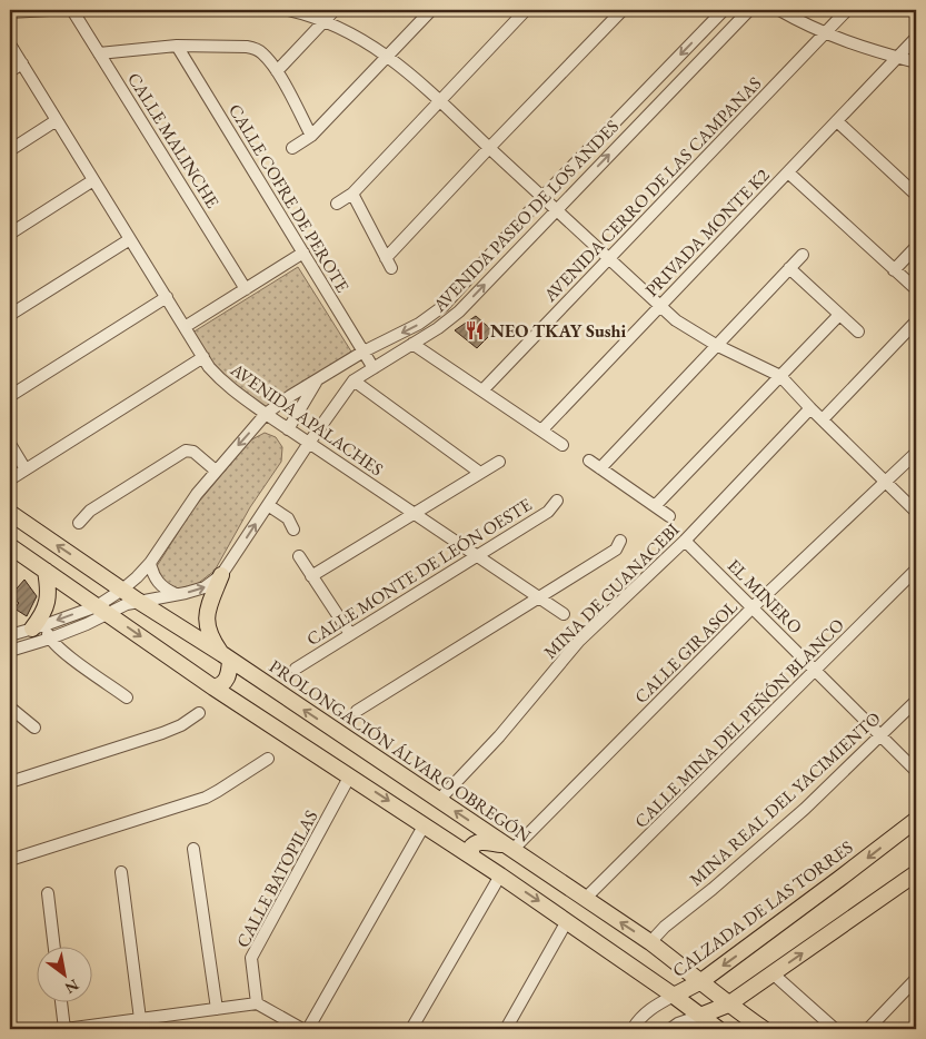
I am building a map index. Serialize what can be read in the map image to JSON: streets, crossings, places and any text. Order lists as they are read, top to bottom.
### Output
{
  "streets": {
    "main road": ["PROLONGACIÓN ÁLVARO OBREGÓN", "CALZADA DE LAS TORRES"],
    "street": [
      "CALLE MALINCHE",
      "AVENIDA CERRO DE LAS CAMPANAS",
      "CALLE COFRE DE PEROTE",
      "AVENIDA PASEO DE LOS ANDES",
      "PRIVADA MONTE K2",
      "AVENIDA APALACHES",
      "CALLE MONTE DE LEÓN OESTE",
      "MINA DE GUANACEBI",
      "EL MINERO",
      "CALLE GIRASOL",
      "CALLE MINA DEL PEÑÓN BLANCO",
      "MINA REAL DEL YACIMIENTO",
      "CALLE BATOPILAS"
    ]
  },
  "crossings": [
    ["CALLE COFRE DE PEROTE", "AVENIDA PASEO DE LOS ANDES"],
    ["AVENIDA PASEO DE LOS ANDES", "AVENIDA APALACHES"],
    ["AVENIDA PASEO DE LOS ANDES", "PROLONGACIÓN ÁLVARO OBREGÓN"],
    ["AVENIDA APALACHES", "CALLE MONTE DE LEÓN OESTE"],
    ["MINA DE GUANACEBI", "EL MINERO"],
    ["MINA DE GUANACEBI", "PROLONGACIÓN ÁLVARO OBREGÓN"],
    ["EL MINERO", "CALLE GIRASOL"],
    ["EL MINERO", "CALLE MINA DEL PEÑÓN BLANCO"],
    ["EL MINERO", "MINA REAL DEL YACIMIENTO"],
    ["CALLE GIRASOL", "PROLONGACIÓN ÁLVARO OBREGÓN"],
    ["CALLE MINA DEL PEÑÓN BLANCO", "PROLONGACIÓN ÁLVARO OBREGÓN"],
    ["PROLONGACIÓN ÁLVARO OBREGÓN", "MINA REAL DEL YACIMIENTO"],
    ["PROLONGACIÓN ÁLVARO OBREGÓN", "CALZADA DE LAS TORRES"]
  ],
  "places": {
    "restaurant": ["NEO TKAY Sushi"]
  },
  "north": "bottom right"
}
